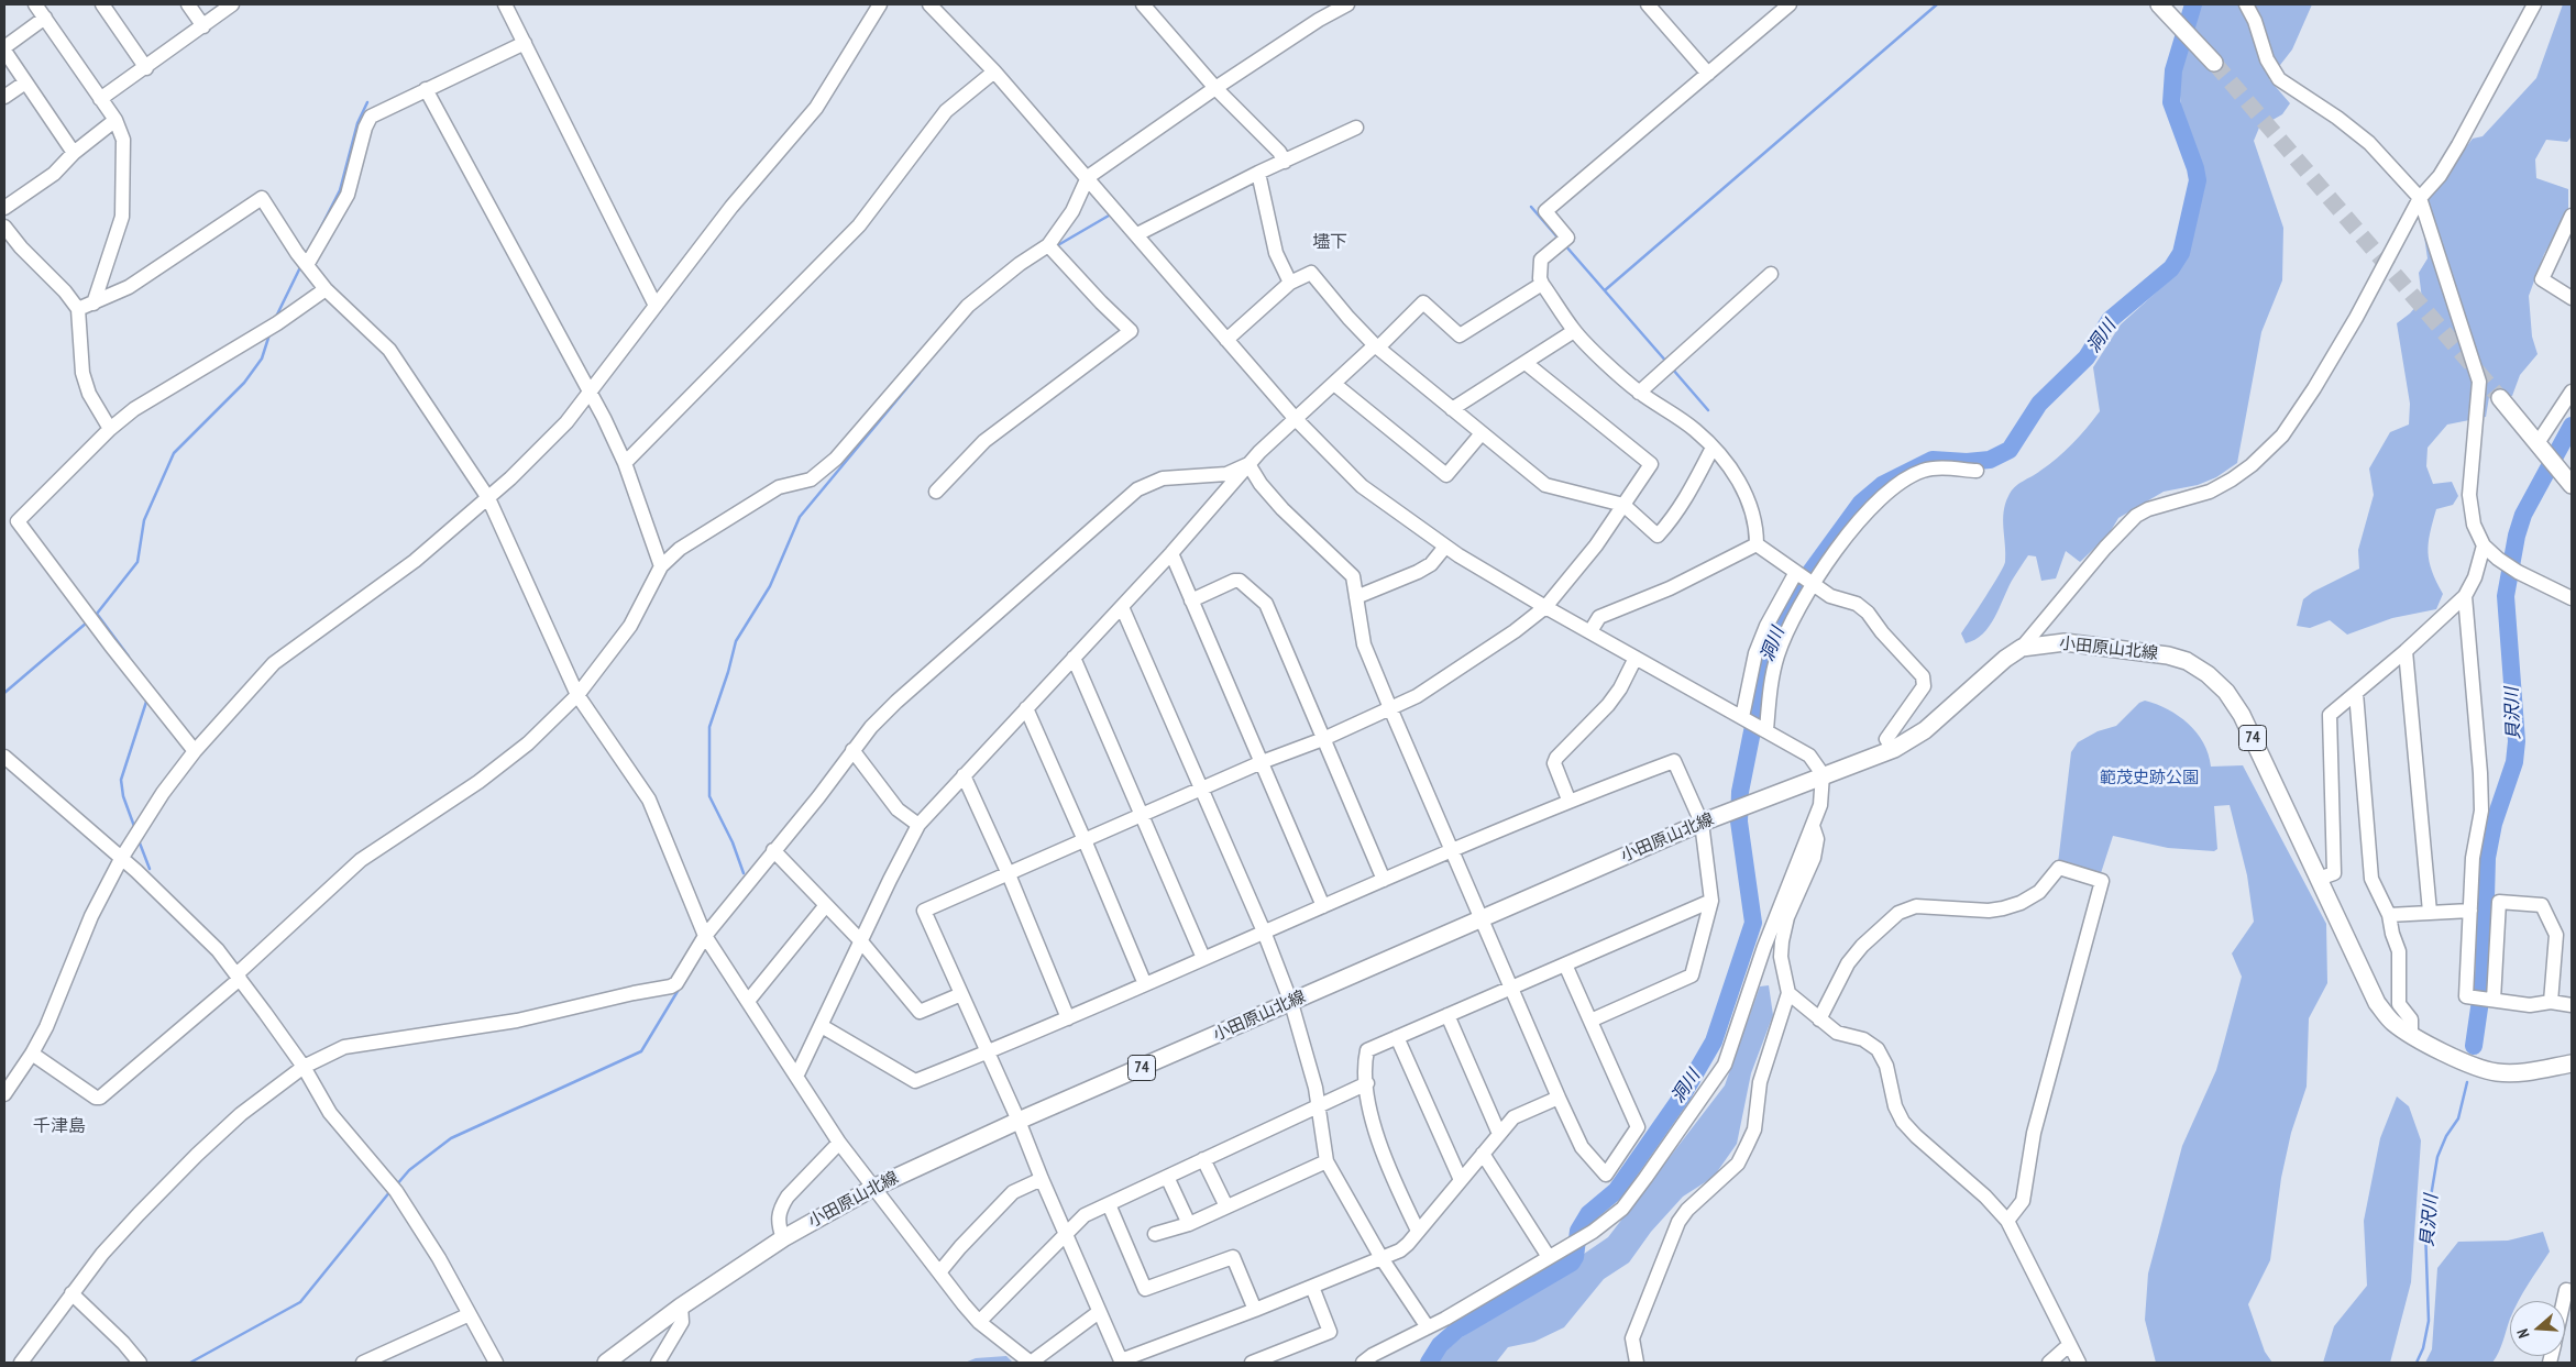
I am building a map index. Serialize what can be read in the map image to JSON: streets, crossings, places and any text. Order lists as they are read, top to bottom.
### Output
{
  "streets": {
    "main road": ["小田原山北線", "74"]
  },
  "districts": ["壗下", "千津島"],
  "water": ["洞川", "貝沢川"],
  "parks": ["範茂史跡公園"],
  "north": "left"
}
